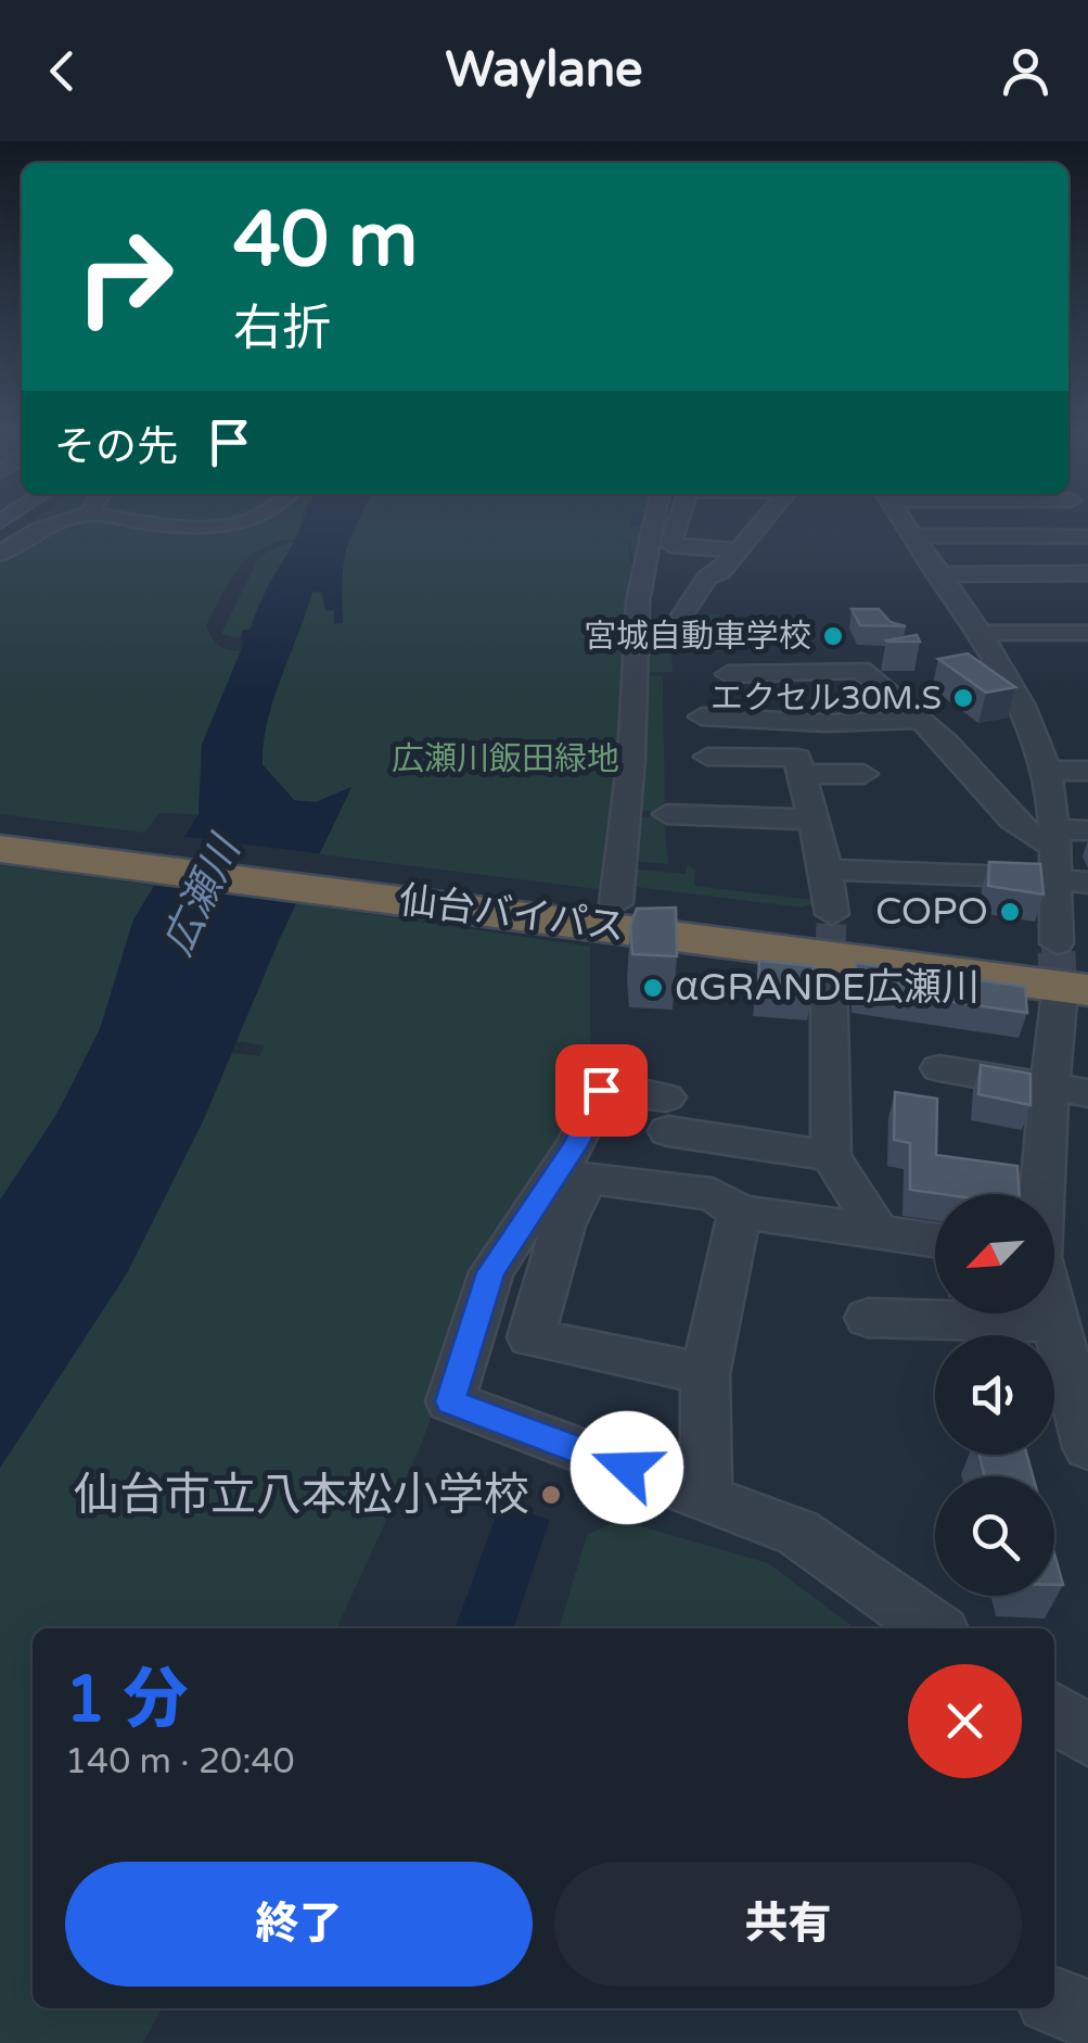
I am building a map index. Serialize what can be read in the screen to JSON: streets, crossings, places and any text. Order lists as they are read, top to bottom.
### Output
{
  "streets": {
    "highway": ["仙台バイパス"]
  },
  "water": ["広瀬川"],
  "parks": ["広瀬川飯田緑地"],
  "places": [
    "宮城自動車学校",
    "エクセル30M.S",
    "COPO",
    "αGRANDE広瀬川",
    "仙台市立八本松小学校"
  ],
  "north": "bottom left",
  "page": {
    "header": "Waylane",
    "turn": ["40 m", "右折"],
    "then": "その先",
    "heading": ["1 分", "140 m · 20:40"],
    "buttons": ["終了", "共有"]
  }
}
